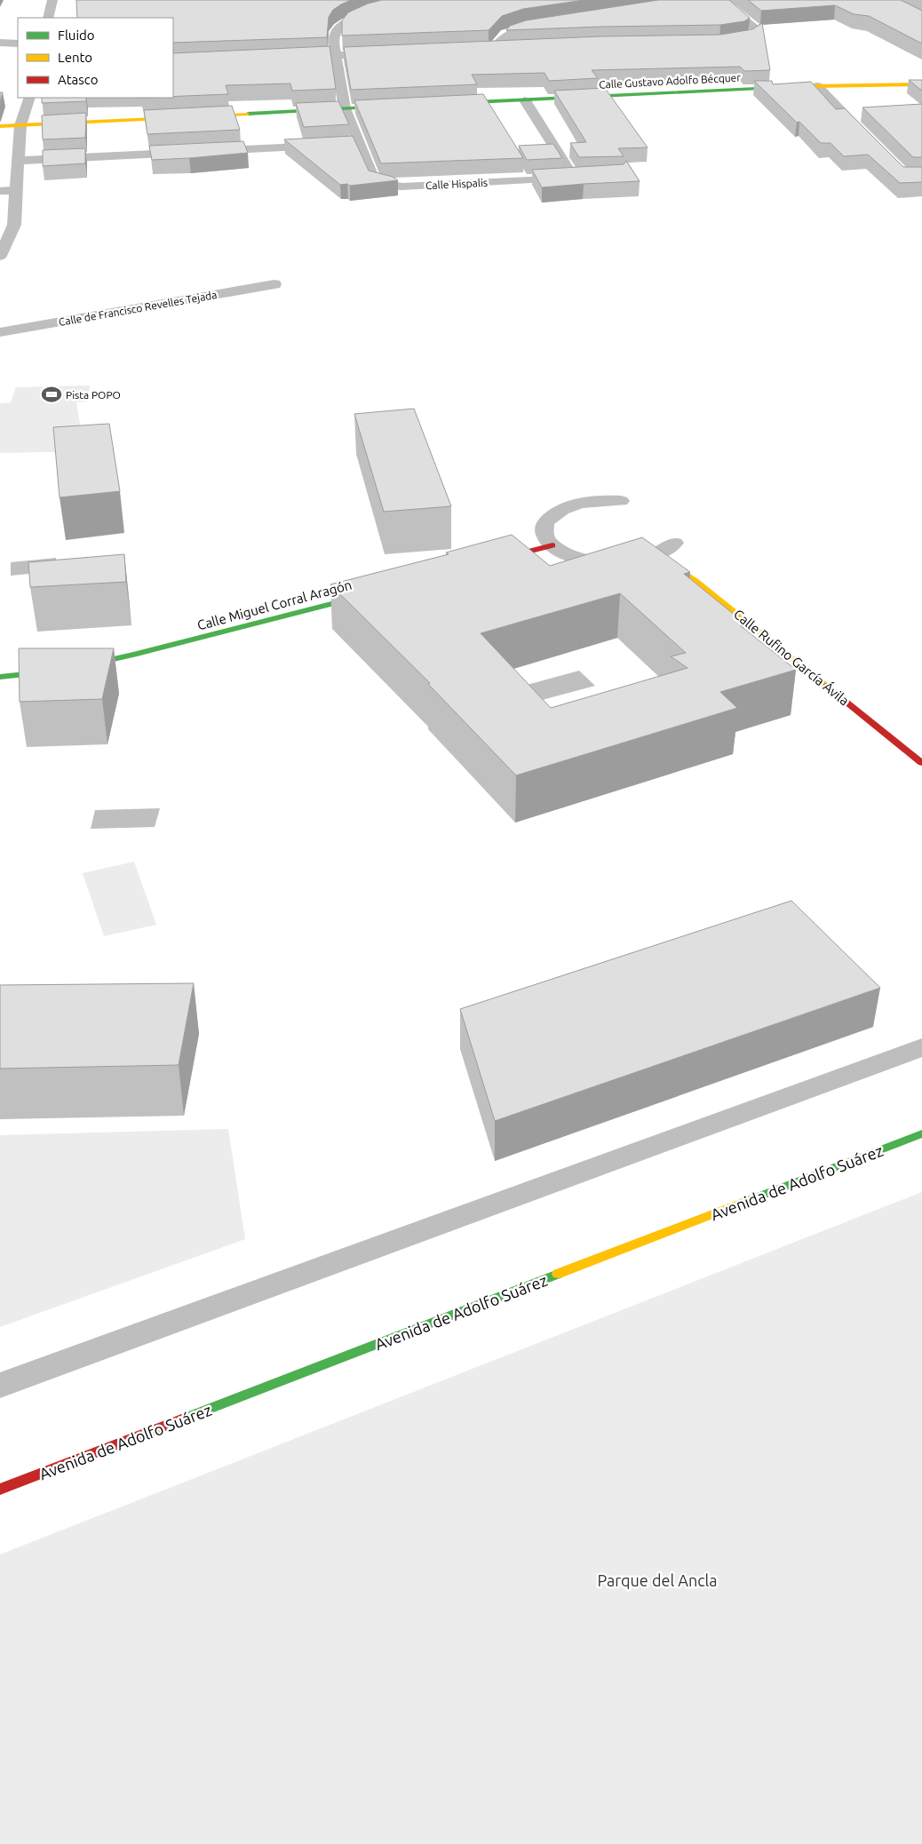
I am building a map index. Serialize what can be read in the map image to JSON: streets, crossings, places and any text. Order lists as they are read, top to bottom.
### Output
{
  "streets": {
    "street": [
      "Calle Gustavo Adolfo Bécquer",
      "Calle Hispalis",
      "Calle de Francisco Revelles Tejada",
      "Calle Miguel Corral Aragón",
      "Calle Rufino García Ávila",
      "Avenida de Adolfo Suárez"
    ]
  },
  "parks": ["Parque del Ancla"],
  "places": {
    "sports": ["Pista POPO"]
  },
  "legend": ["Fluido", "Lento", "Atasco"]
}
